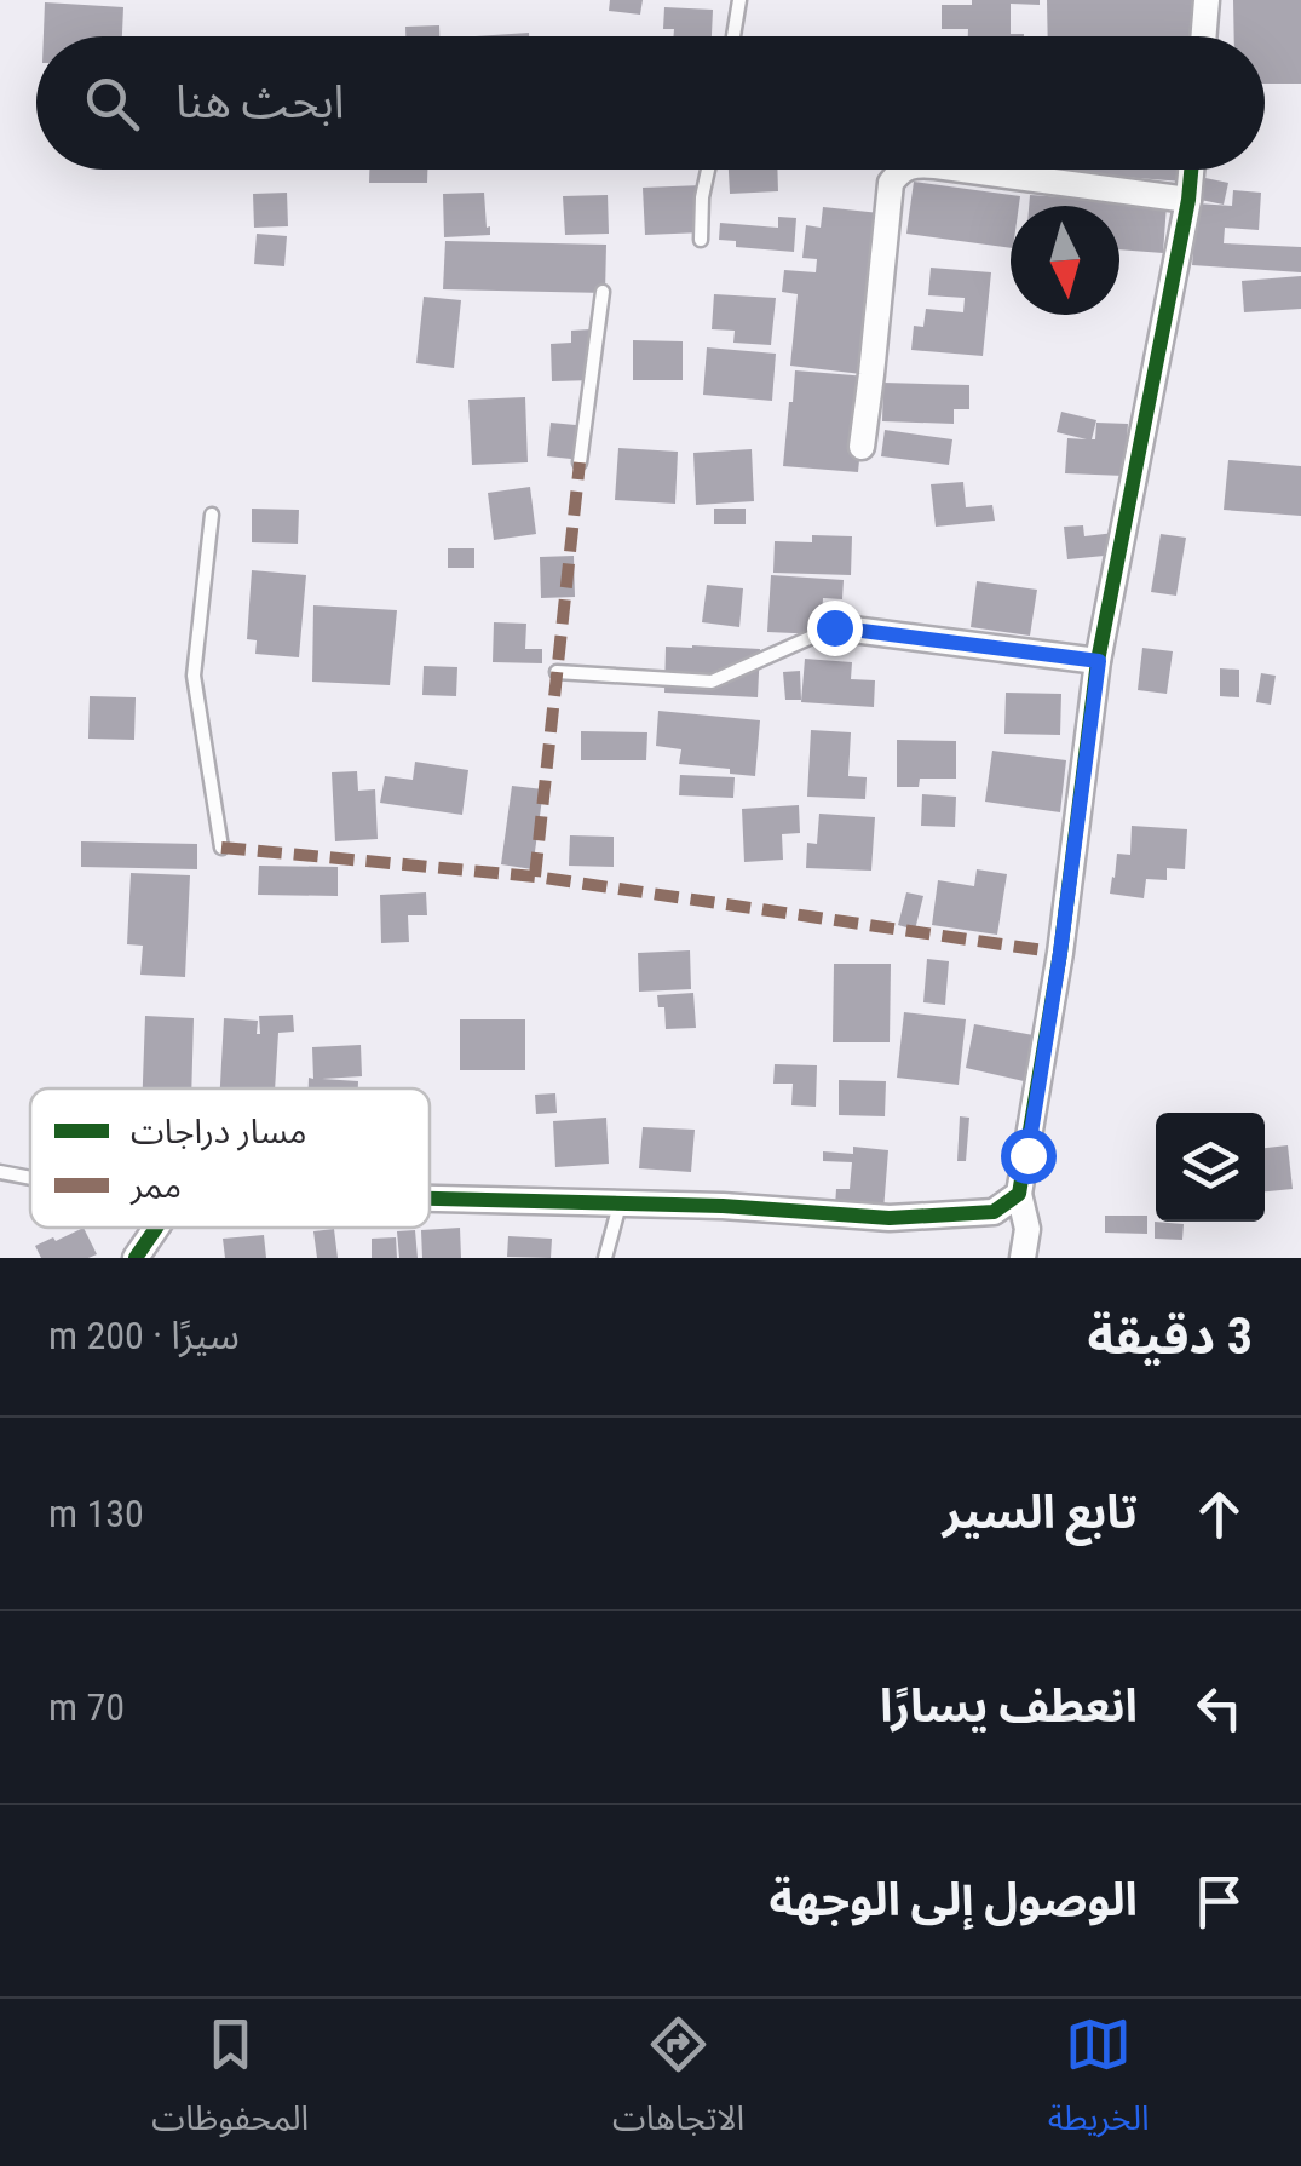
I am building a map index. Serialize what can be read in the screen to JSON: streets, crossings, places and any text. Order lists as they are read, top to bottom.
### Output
{
  "legend": ["مسار دراجات", "ممر"],
  "north": "bottom",
  "page": {
    "search": "ابحث هنا",
    "heading": ["3 دقيقة", "سيرًا · 200 m"],
    "list": [
      ["تابع السير", "130 m"],
      ["انعطف يسارًا", "70 m"],
      "الوصول إلى الوجهة"
    ],
    "nav": ["الخريطة", "الاتجاهات", "المحفوظات"]
  }
}
